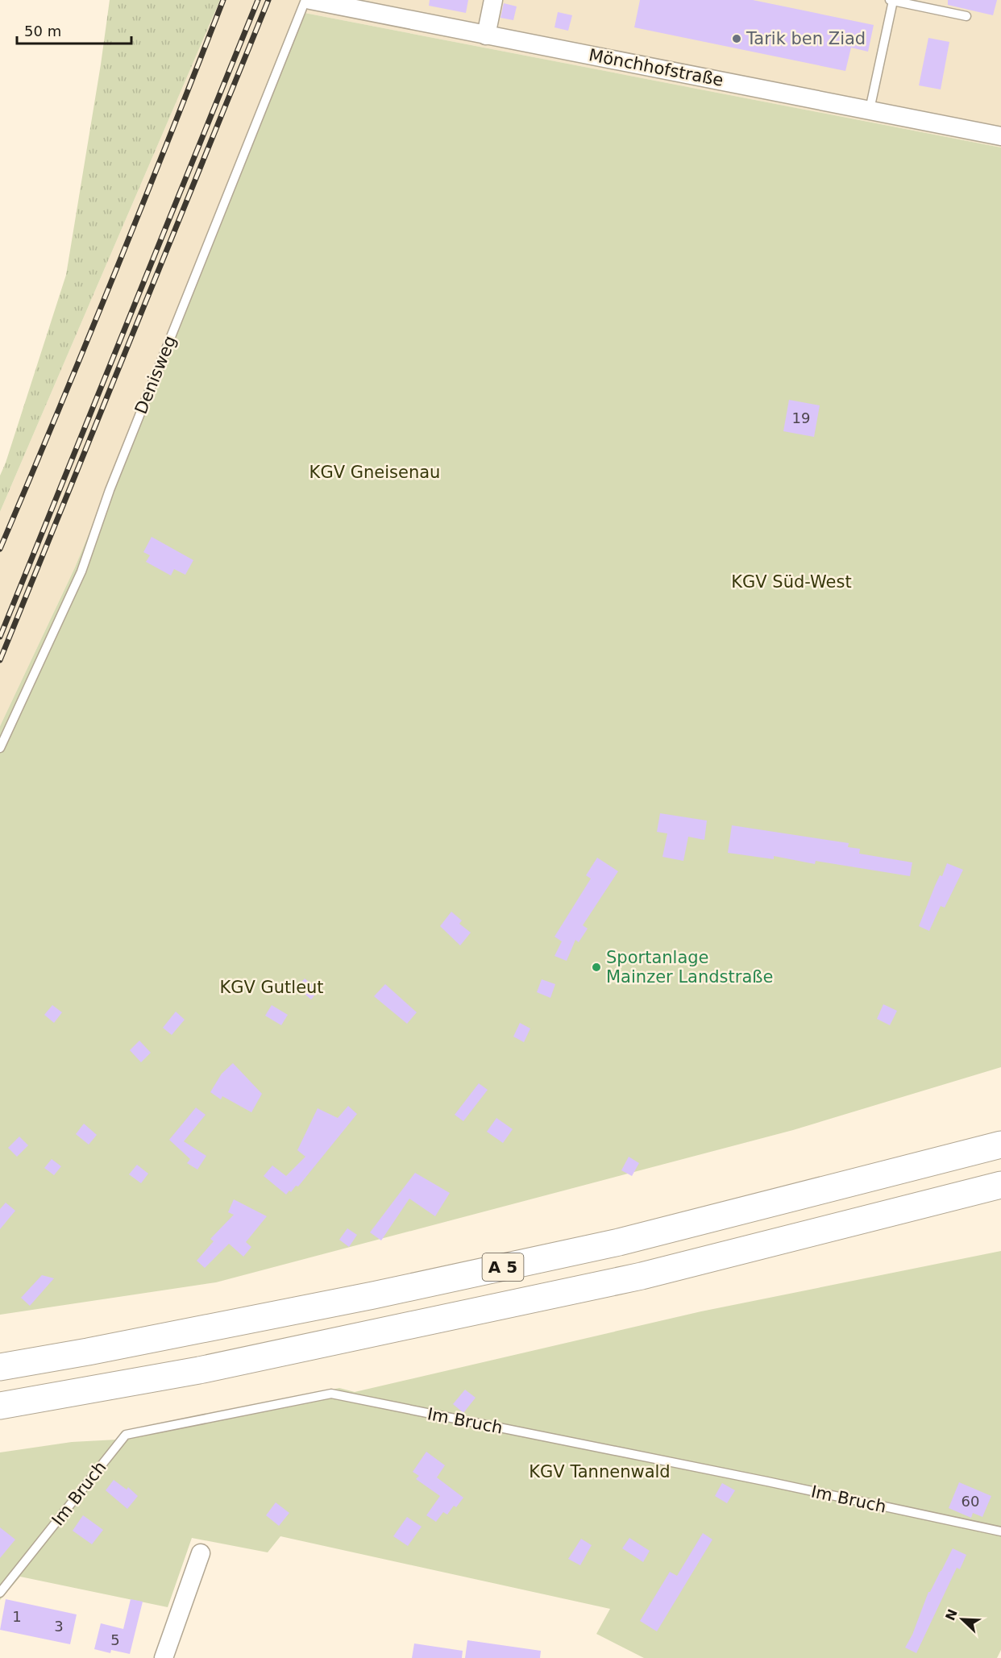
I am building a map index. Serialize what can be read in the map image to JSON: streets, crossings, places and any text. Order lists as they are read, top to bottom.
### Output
{
  "streets": {
    "highway": ["A 5"],
    "street": ["Mönchhofstraße"],
    "lane": ["Denisweg", "Im Bruch"]
  },
  "parks": [
    "KGV Gneisenau",
    "KGV Süd-West",
    "KGV Gutleut",
    "KGV Tannenwald"
  ],
  "places": ["Tarik ben Ziad", "Sportanlage Mainzer Landstraße"],
  "house_numbers": [
    "19",
    "60",
    "1",
    "3",
    "5"
  ],
  "scale_bar": "50 m",
  "north": "top left"
}
